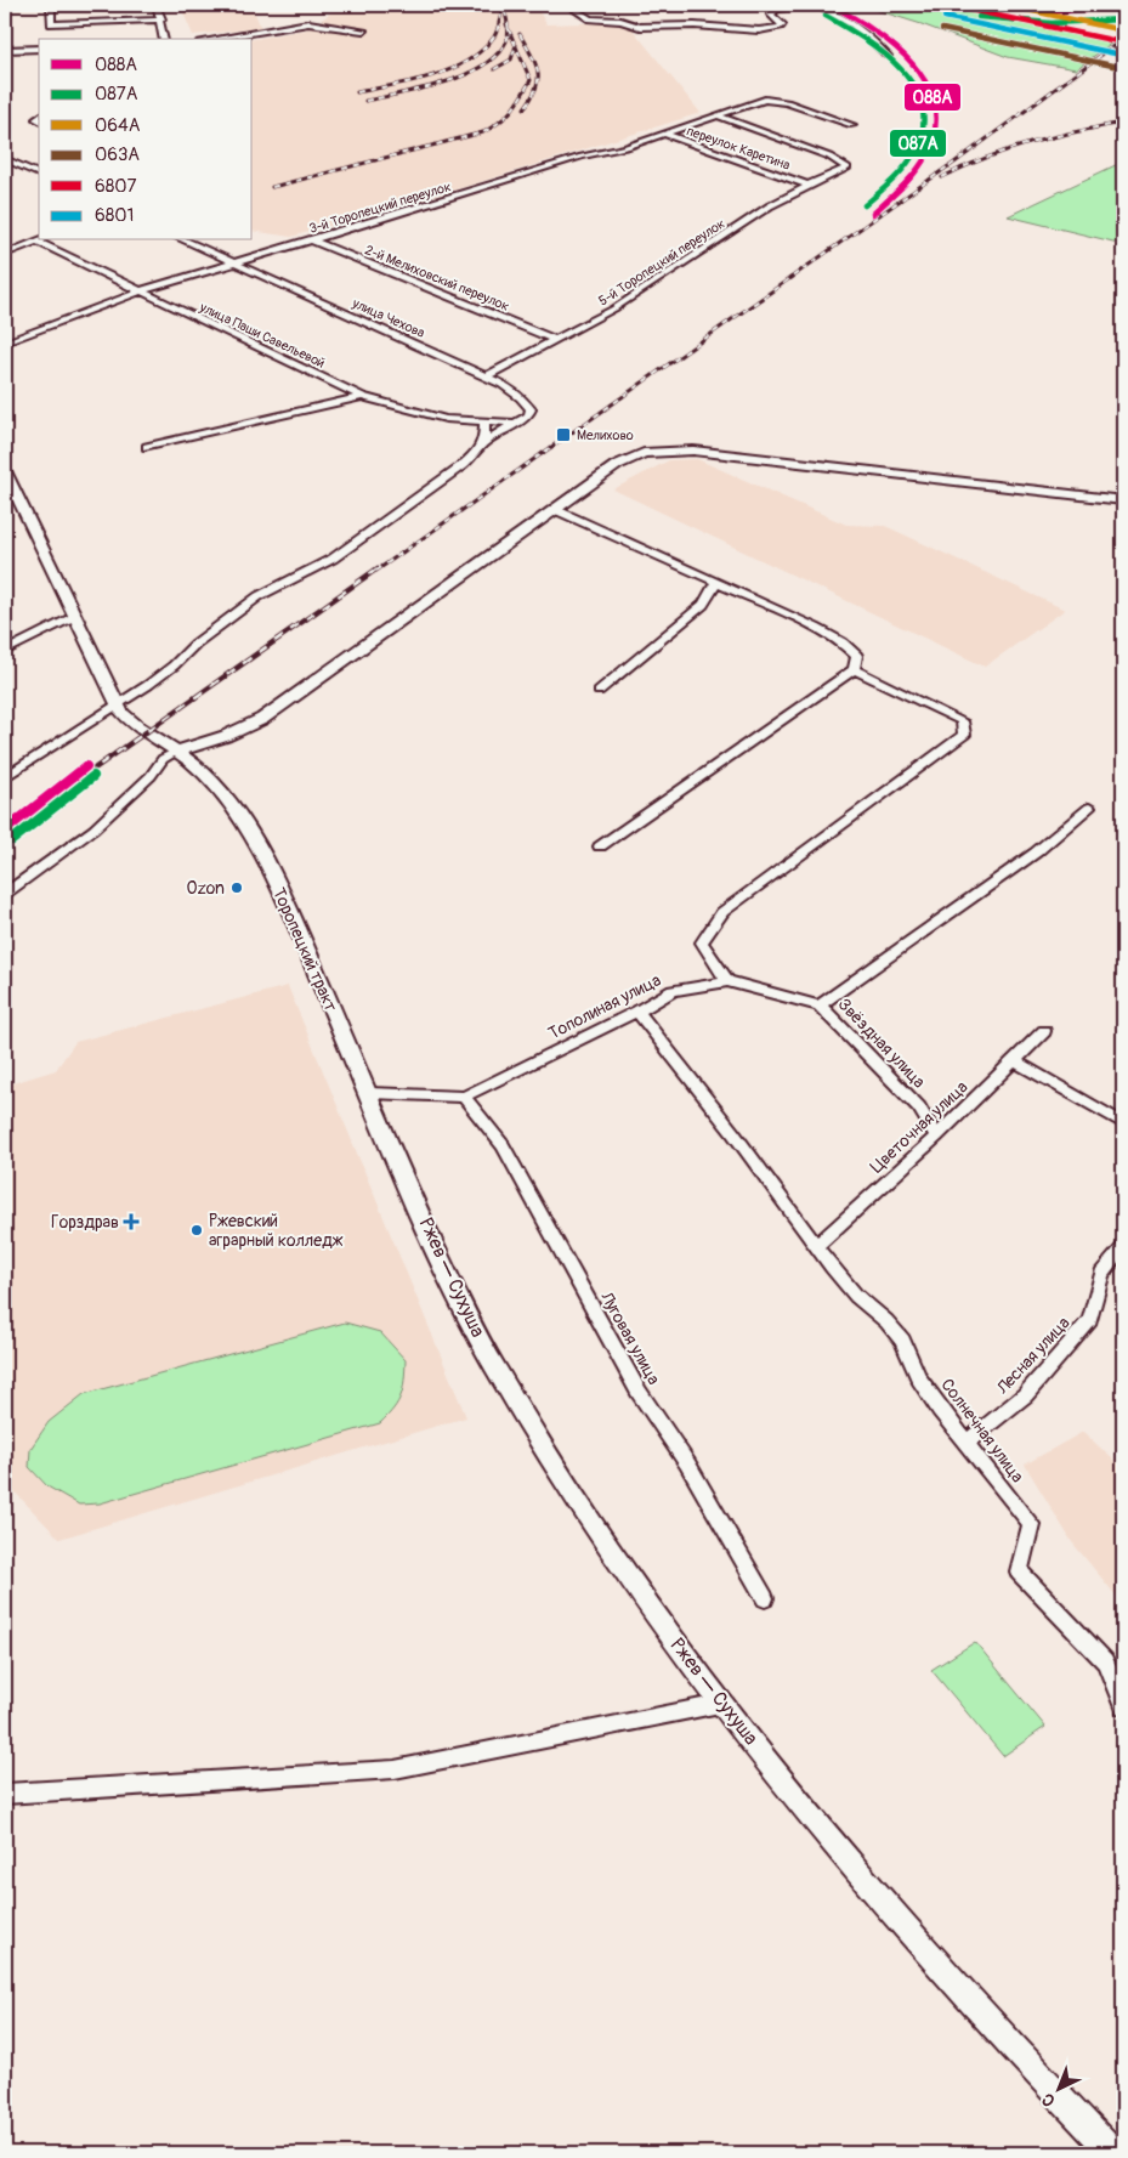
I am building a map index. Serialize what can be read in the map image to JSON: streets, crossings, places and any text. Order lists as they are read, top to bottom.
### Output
{
  "streets": {
    "main road": ["Торопецкий тракт", "Ржев — Сухуша"],
    "street": [
      "переулок Каретина",
      "3-й Торопецкий переулок",
      "5-й Торопецкий переулок",
      "2-й Мелиховский переулок",
      "улица Чехова",
      "улица Паши Савельевой",
      "Тополиная улица",
      "Звёздная улица",
      "Цветочная улица",
      "Луговая улица",
      "Лесная улица",
      "Солнечная улица"
    ]
  },
  "crossings": [
    ["переулок Каретина", "3-й Торопецкий переулок"],
    ["переулок Каретина", "5-й Торопецкий переулок"],
    ["3-й Торопецкий переулок", "5-й Торопецкий переулок"],
    ["3-й Торопецкий переулок", "2-й Мелиховский переулок"],
    ["3-й Торопецкий переулок", "улица Чехова"],
    ["3-й Торопецкий переулок", "улица Паши Савельевой"],
    ["5-й Торопецкий переулок", "2-й Мелиховский переулок"],
    ["5-й Торопецкий переулок", "улица Чехова"],
    ["улица Чехова", "улица Паши Савельевой"],
    ["Торопецкий тракт", "Тополиная улица"],
    ["Торопецкий тракт", "Ржев — Сухуша"],
    ["Тополиная улица", "Звёздная улица"],
    ["Тополиная улица", "Луговая улица"],
    ["Тополиная улица", "Солнечная улица"],
    ["Звёздная улица", "Цветочная улица"],
    ["Цветочная улица", "Солнечная улица"],
    ["Лесная улица", "Солнечная улица"]
  ],
  "places": {
    "transit": ["Мелихово"],
    "other": ["Ozon", "Ржевский аграрный колледж"],
    "health": ["Горздрав"]
  },
  "lines": [
    "transit line 088А",
    "transit line 064А",
    "transit line 6807",
    "transit line 087А",
    "transit line 6801",
    "transit line 063А"
  ],
  "legend": [
    "088А",
    "087А",
    "064А",
    "063А",
    "6807",
    "6801"
  ],
  "north": "bottom left"
}
